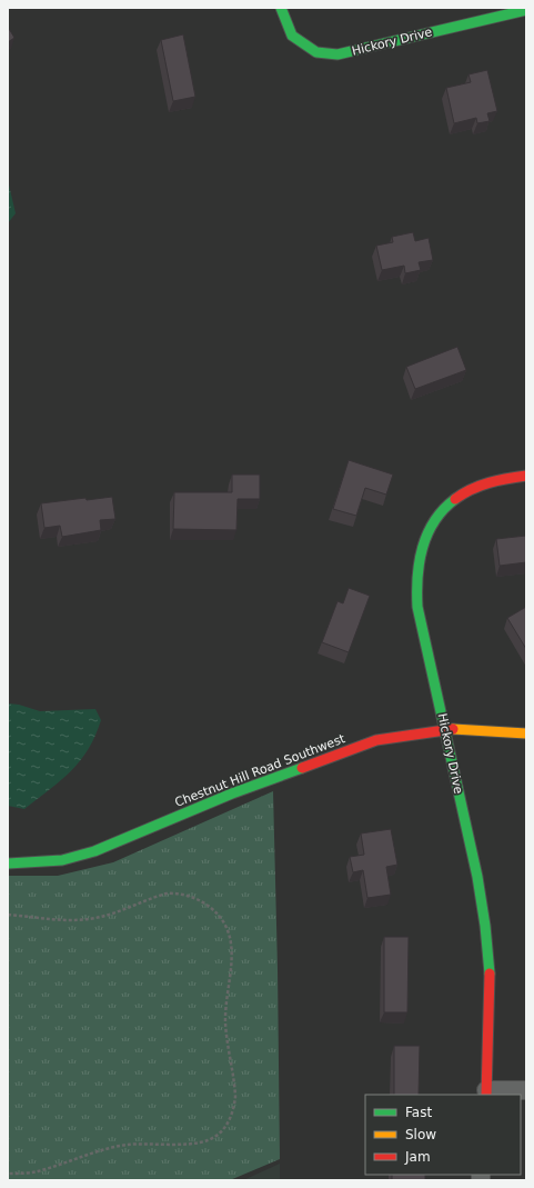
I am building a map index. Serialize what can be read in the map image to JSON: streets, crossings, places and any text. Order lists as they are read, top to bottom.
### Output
{
  "streets": {
    "street": ["Hickory Drive", "Chestnut Hill Road Southwest"]
  },
  "crossings": [
    ["Hickory Drive", "Chestnut Hill Road Southwest"]
  ],
  "legend": ["Fast", "Slow", "Jam"]
}
